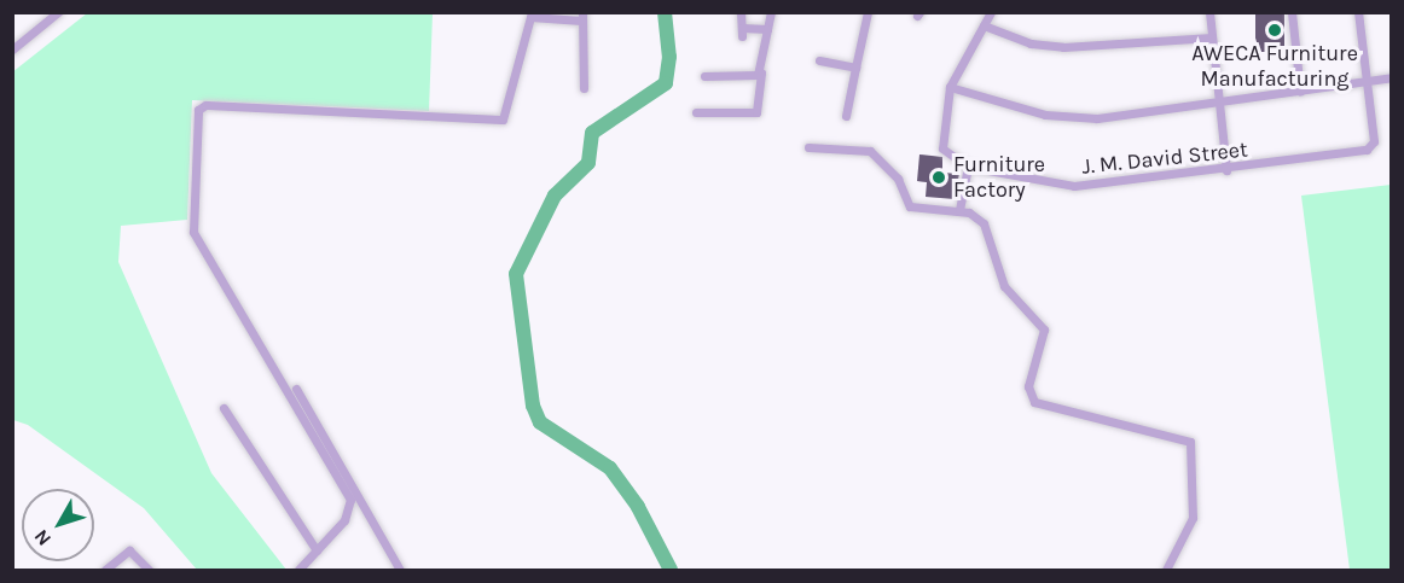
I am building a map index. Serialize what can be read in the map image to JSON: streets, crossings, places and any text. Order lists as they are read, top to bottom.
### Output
{
  "streets": {
    "street": ["J. M. David Street"]
  },
  "places": ["AWECA Furniture Manufacturing", "Furniture Factory"],
  "north": "bottom left"
}
